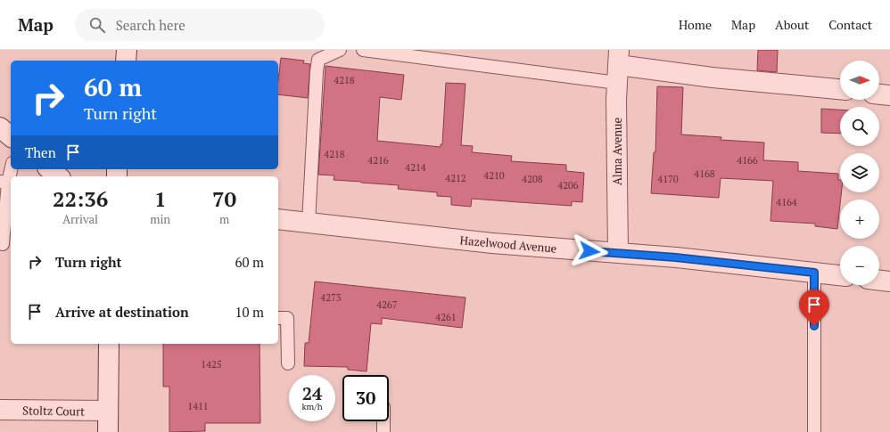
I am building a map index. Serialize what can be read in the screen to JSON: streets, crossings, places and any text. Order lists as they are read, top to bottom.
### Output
{
  "streets": {
    "street": ["Alma Avenue", "Hazelwood Avenue", "Stoltz Court"]
  },
  "crossings": [
    ["Alma Avenue", "Hazelwood Avenue"]
  ],
  "house_numbers": [
    "4218",
    "4218",
    "4216",
    "4166",
    "4214",
    "4168",
    "4210",
    "4212",
    "4208",
    "4170",
    "4206",
    "4164",
    "4273",
    "4267",
    "4261",
    "1425",
    "1411"
  ],
  "north": "right",
  "page": {
    "header": "Map",
    "search": "Search here",
    "nav": [
      "Home",
      "Map",
      "About",
      "Contact"
    ],
    "map_buttons": ["+", "−"],
    "turn": ["60 m", "Turn right"],
    "then": "Then",
    "eta": [
      "22:36",
      "Arrival",
      "1",
      "min",
      "70",
      "m"
    ],
    "list": [
      {
        "name": "Turn right",
        "value": "60 m"
      },
      {
        "name": "Arrive at destination",
        "value": "10 m"
      }
    ],
    "speed": "24 km/h",
    "limit": "30"
  }
}
